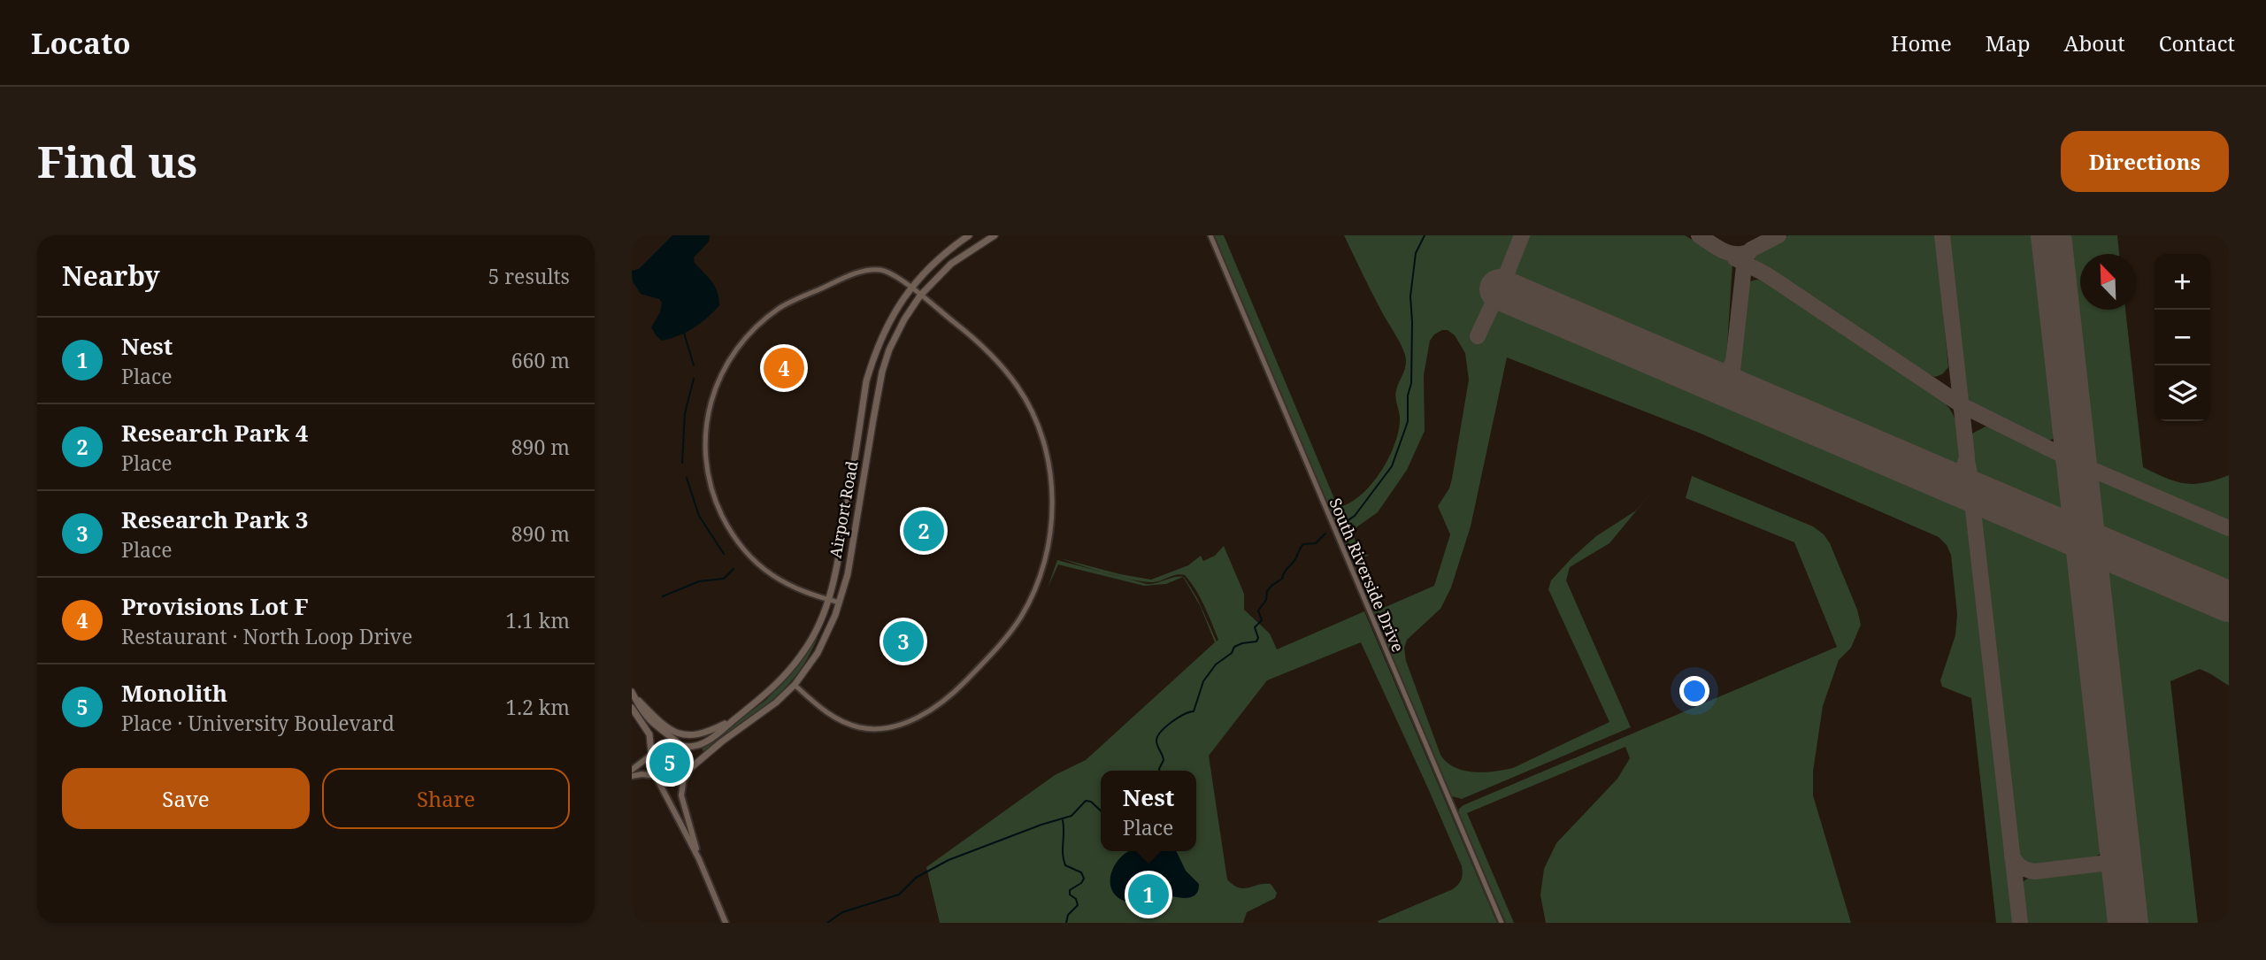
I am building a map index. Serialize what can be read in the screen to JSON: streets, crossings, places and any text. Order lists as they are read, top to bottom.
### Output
{
  "streets": {
    "main road": ["Airport Road"],
    "street": ["South Riverside Drive"]
  },
  "north": "top left",
  "page": {
    "header": "Locato",
    "nav": [
      "Home",
      "Map",
      "About",
      "Contact"
    ],
    "buttons": [
      "Directions",
      ["Save", "Share"]
    ],
    "title": "Find us",
    "heading": ["Nearby", "5 results"],
    "map_buttons": ["+", "−"],
    "list": [
      {
        "mark": "1",
        "name": "Nest",
        "note": "Place",
        "value": "660 m"
      },
      {
        "mark": "2",
        "name": "Research Park 4",
        "note": "Place",
        "value": "890 m"
      },
      {
        "mark": "3",
        "name": "Research Park 3",
        "note": "Place",
        "value": "890 m"
      },
      {
        "mark": "4",
        "name": "Provisions Lot F",
        "note": "Restaurant · North Loop Drive",
        "value": "1.1 km"
      },
      {
        "mark": "5",
        "name": "Monolith",
        "note": "Place · University Boulevard",
        "value": "1.2 km"
      }
    ],
    "pins": [
      "4",
      "2",
      "3",
      "5",
      "1"
    ],
    "popup": ["Nest", "Place"]
  }
}
